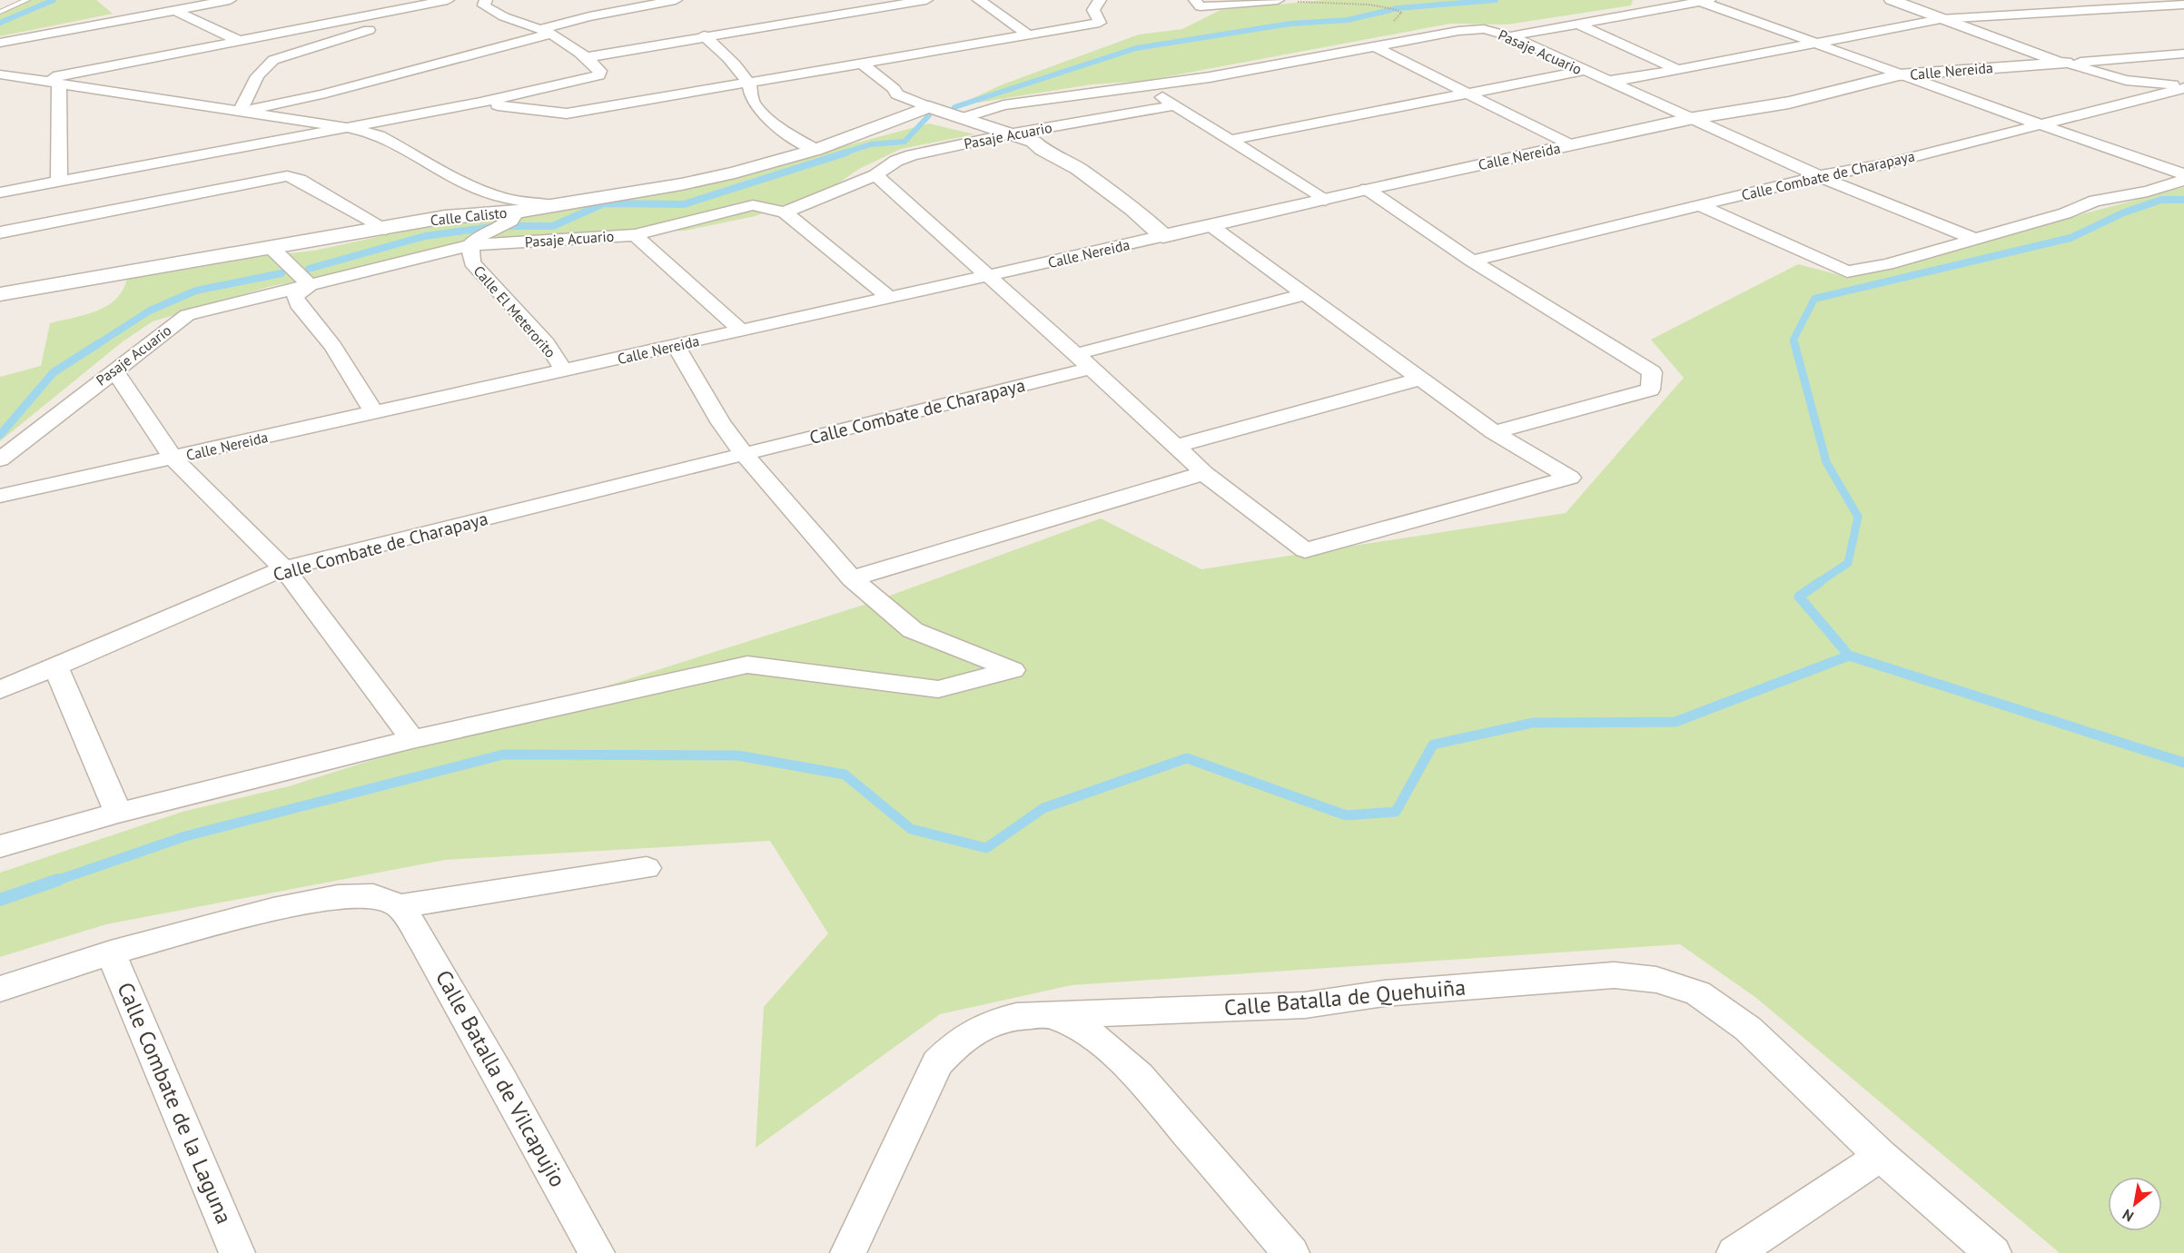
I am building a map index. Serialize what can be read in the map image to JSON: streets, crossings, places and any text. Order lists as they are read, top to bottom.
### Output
{
  "streets": {
    "street": [
      "Pasaje Acuario",
      "Calle Nereida",
      "Calle Combate de Charapaya",
      "Calle Calisto",
      "Calle El Meterorito",
      "Calle Batalla de Quehuiña",
      "Calle Batalla de Vilcapujio",
      "Calle Combate de la Laguna"
    ]
  },
  "crossings": [
    ["Pasaje Acuario", "Calle Nereida"],
    ["Pasaje Acuario", "Calle Combate de Charapaya"],
    ["Pasaje Acuario", "Calle El Meterorito"],
    ["Calle Nereida", "Calle El Meterorito"],
    ["Calle Calisto", "Calle El Meterorito"]
  ],
  "north": "bottom left"
}
